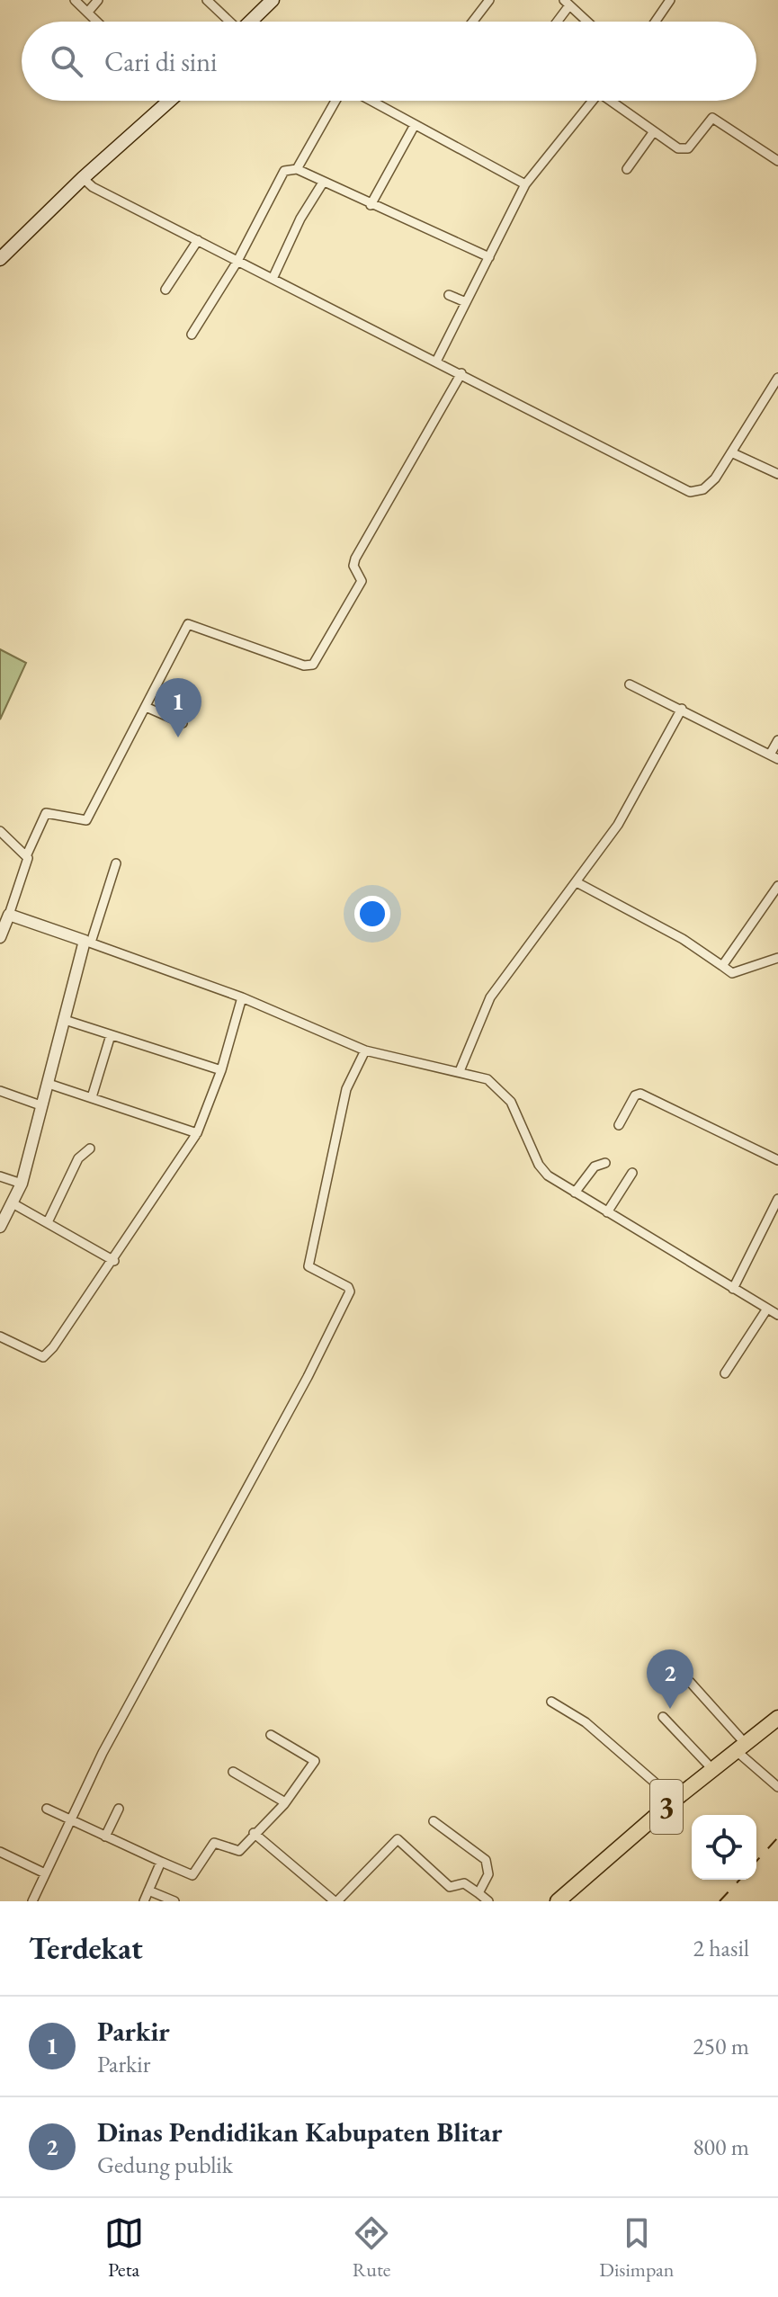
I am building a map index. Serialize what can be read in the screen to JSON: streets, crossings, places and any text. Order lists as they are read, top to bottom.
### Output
{
  "streets": {
    "highway": ["3"]
  },
  "page": {
    "search": "Cari di sini",
    "pins": ["1", "2"],
    "heading": ["Terdekat", "2 hasil"],
    "list": [
      {
        "mark": "1",
        "name": "Parkir",
        "note": "Parkir",
        "value": "250 m"
      },
      {
        "mark": "2",
        "name": "Dinas Pendidikan Kabupaten Blitar",
        "note": "Gedung publik",
        "value": "800 m"
      }
    ],
    "nav": ["Peta", "Rute", "Disimpan"]
  }
}
